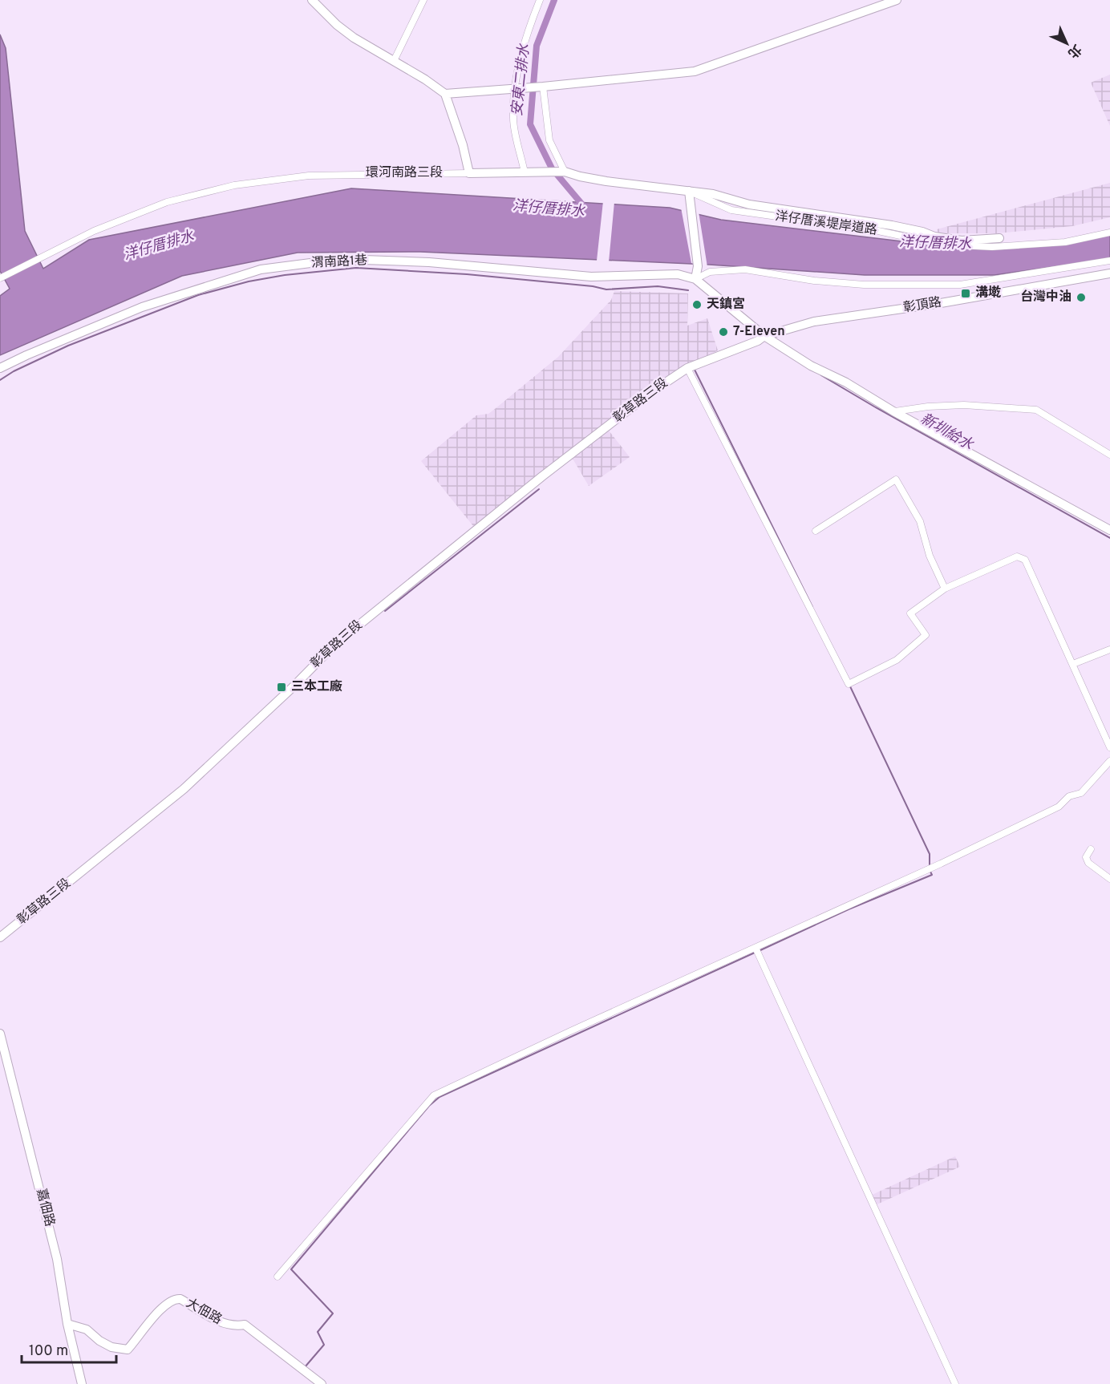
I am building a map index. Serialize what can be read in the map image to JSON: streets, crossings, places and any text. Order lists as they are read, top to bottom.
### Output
{
  "streets": {
    "street": [
      "環河南路三段",
      "洋仔厝溪堤岸道路",
      "渭南路1巷",
      "彰頂路",
      "彰草路三段",
      "嘉佃路",
      "大佃路"
    ]
  },
  "crossings": [
    ["環河南路三段", "洋仔厝溪堤岸道路"],
    ["彰頂路", "彰草路三段"],
    ["嘉佃路", "大佃路"]
  ],
  "water": ["安東二排水", "洋仔厝排水", "新圳給水"],
  "places": {
    "transit": ["溝墘", "三本工廠"],
    "other": ["台灣中油", "天鎮宮", "7-Eleven"]
  },
  "scale_bar": "100 m",
  "north": "bottom right"
}
